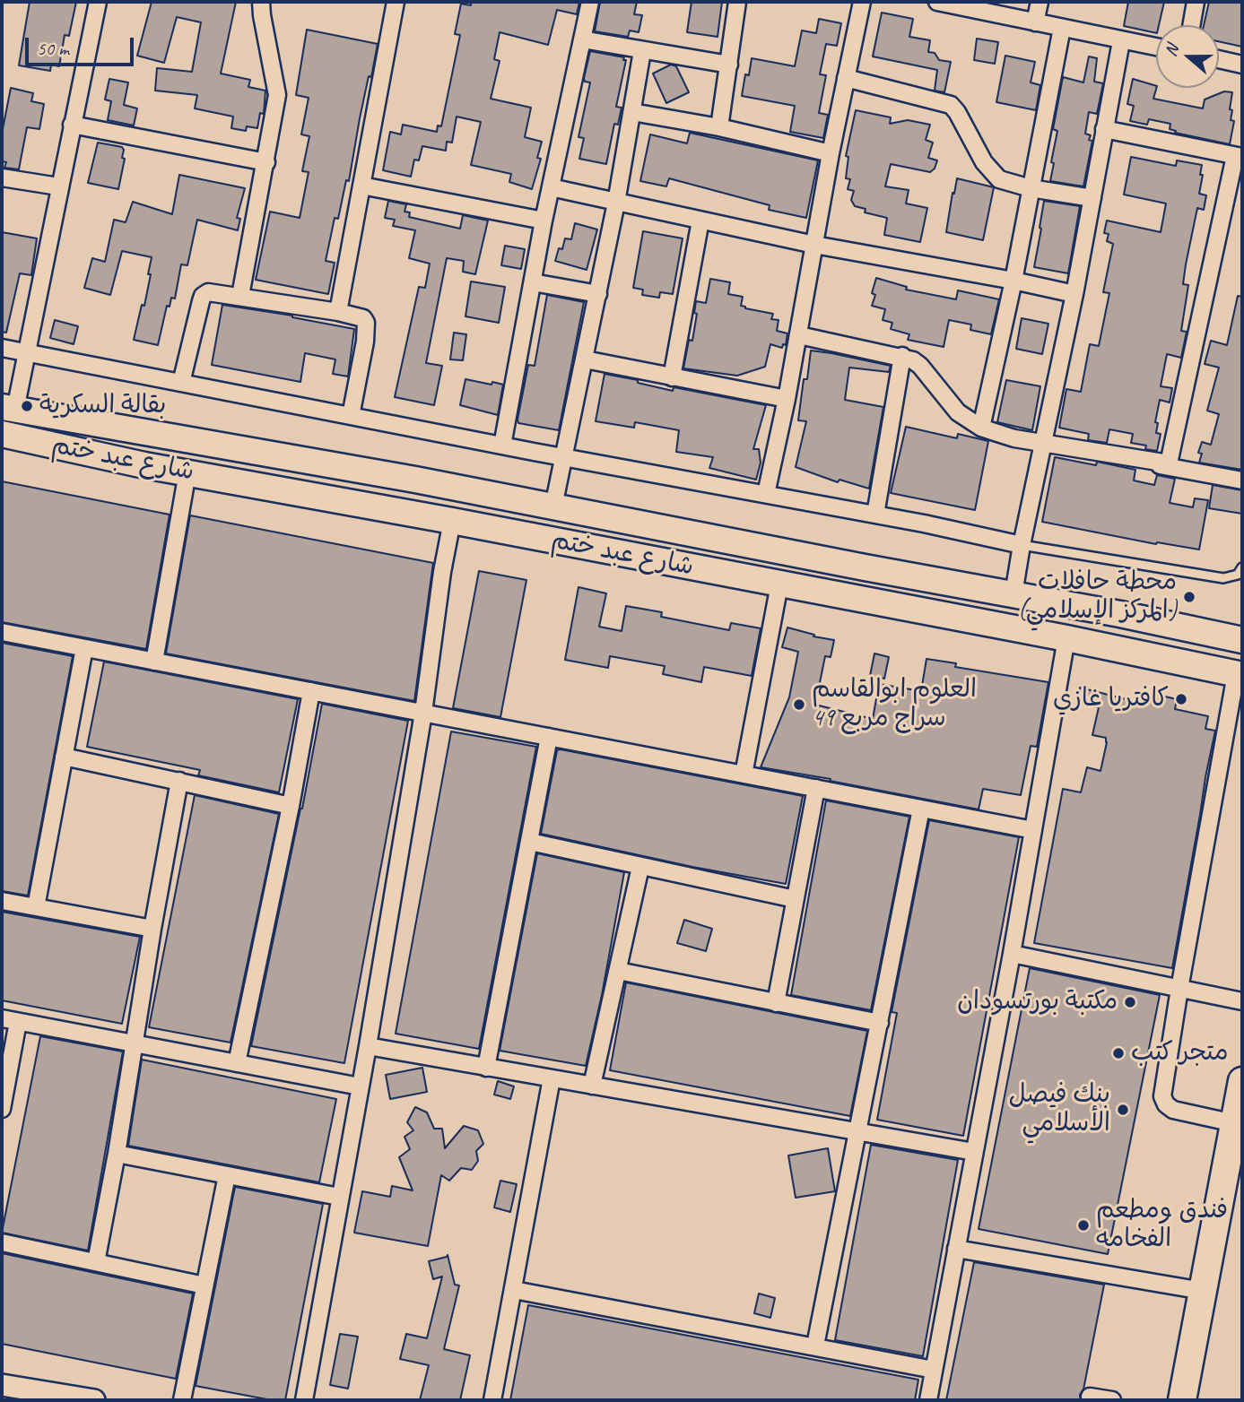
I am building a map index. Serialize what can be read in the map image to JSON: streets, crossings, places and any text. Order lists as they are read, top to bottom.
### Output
{
  "streets": {
    "main road": ["شارع عبد ختم"]
  },
  "places": [
    "بقالة السكرية",
    "محطة حافلات (المركز الإسلامي)",
    "كافتريا غازي",
    "العلوم ابوالقاسم سراج مربع 49",
    "مكتبة بورتسودان",
    "متجر كتب",
    "بنك فيصل الأسلامي",
    "فندق ومطعم الفخامه"
  ],
  "scale_bar": "50 m",
  "north": "left"
}
